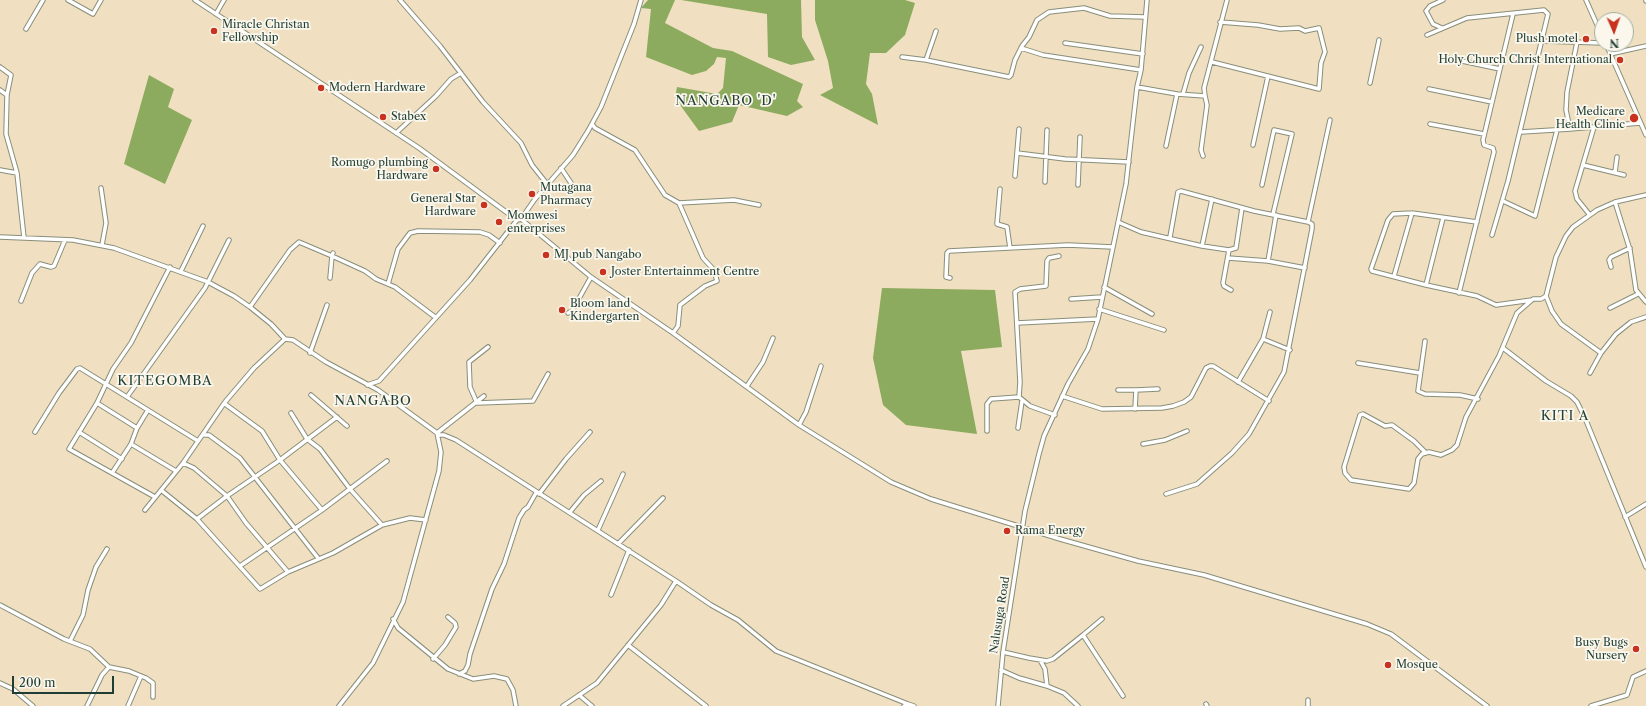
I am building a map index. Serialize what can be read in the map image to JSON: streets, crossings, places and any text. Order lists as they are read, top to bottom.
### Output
{
  "streets": {
    "street": ["Nalusuga Road"]
  },
  "districts": [
    "NANGABO 'D'",
    "KITEGOMBA",
    "NANGABO",
    "KITI A"
  ],
  "places": [
    "Miracle Christan Fellowship",
    "Plush motel",
    "Holy Church Christ International",
    "Modern Hardware",
    "Stabex",
    "Medicare Health Clinic",
    "Romugo plumbing Hardware",
    "Mutagana Pharmacy",
    "General Star Hardware",
    "Momwesi enterprises",
    "MJ pub Nangabo",
    "Joster Entertainment Centre",
    "Bloom land Kindergarten",
    "Rama Energy",
    "Busy Bugs Nursery",
    "Mosque"
  ],
  "scale_bar": "200 m",
  "north": "bottom"
}
